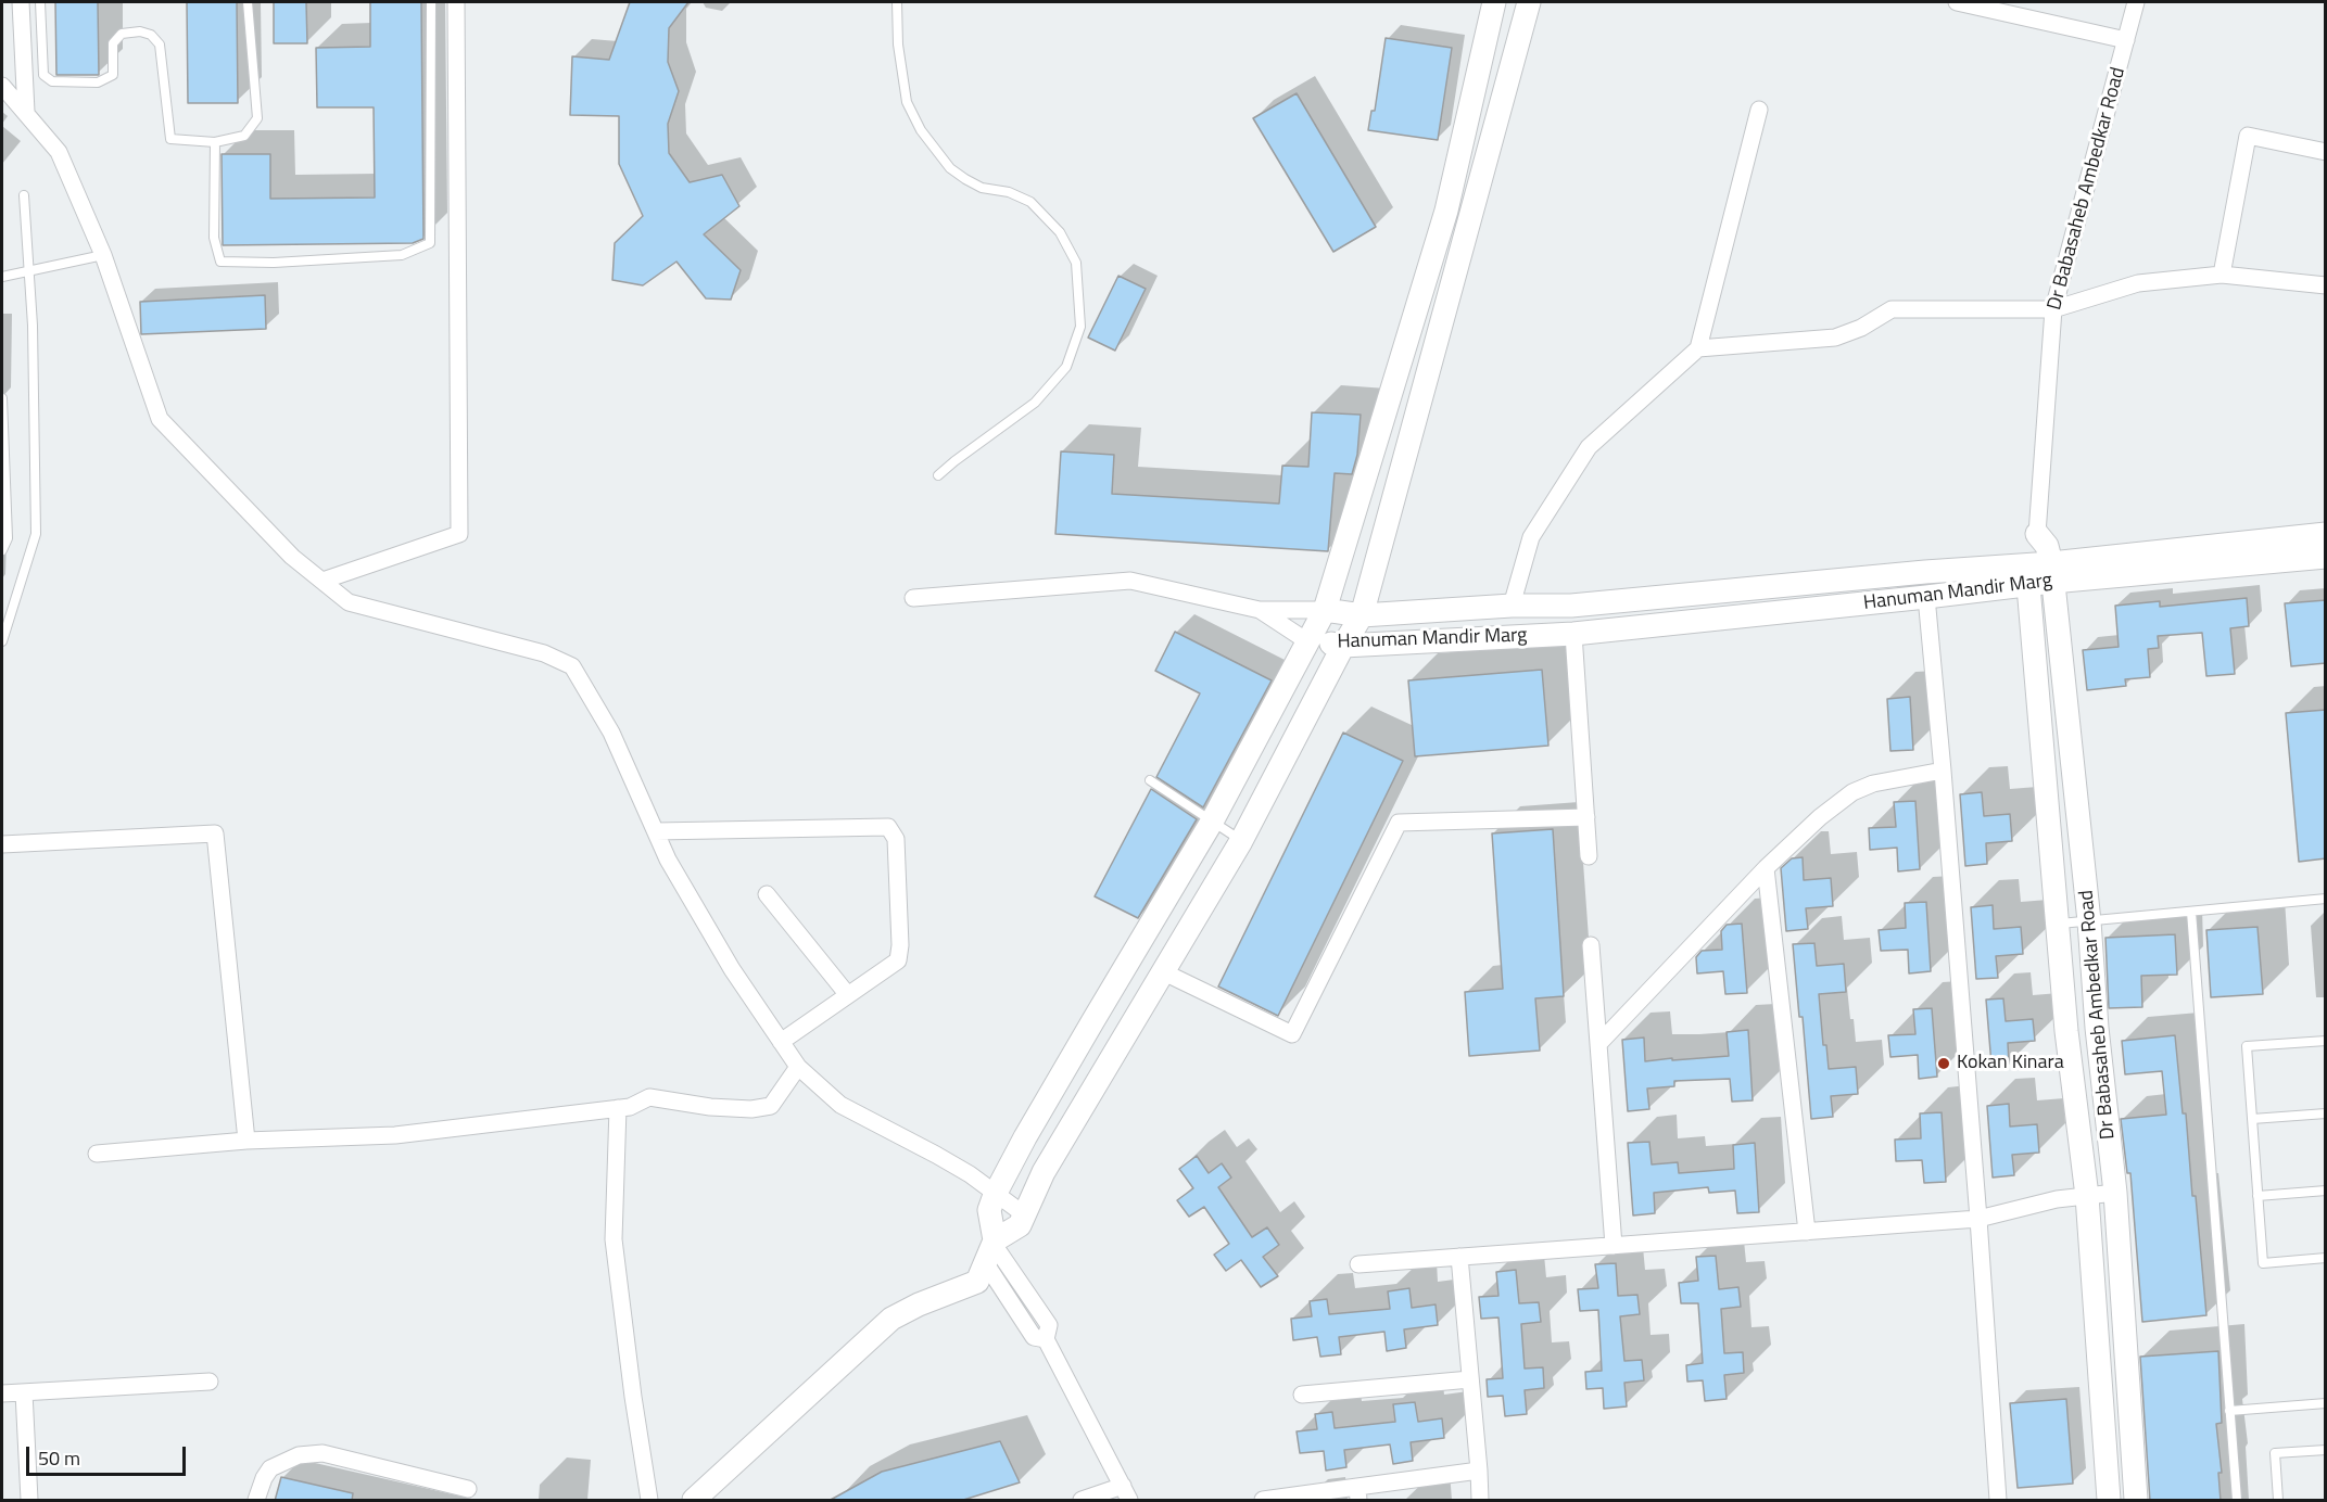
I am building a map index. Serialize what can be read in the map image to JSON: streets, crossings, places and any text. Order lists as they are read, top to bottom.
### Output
{
  "streets": {
    "main road": ["Dr Babasaheb Ambedkar Road", "Hanuman Mandir Marg"]
  },
  "crossings": [
    ["Dr Babasaheb Ambedkar Road", "Hanuman Mandir Marg"]
  ],
  "places": ["Kokan Kinara"],
  "scale_bar": "50 m"
}
